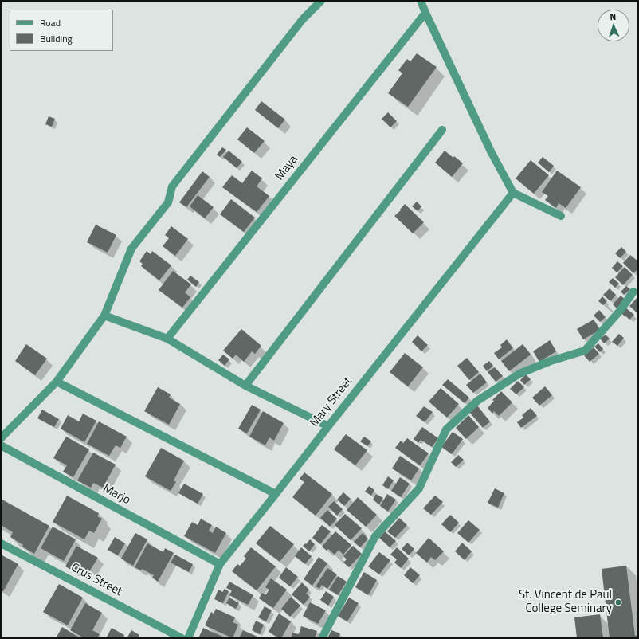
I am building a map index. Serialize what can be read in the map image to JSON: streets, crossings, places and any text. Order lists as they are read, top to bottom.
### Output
{
  "streets": {
    "street": [
      "Maya",
      "Mary Street",
      "Marjo",
      "Crus Street"
    ]
  },
  "crossings": [
    ["Mary Street", "Marjo"]
  ],
  "places": ["St. Vincent de Paul College Seminary"],
  "legend": ["Road", "Building"],
  "north": "top"
}
